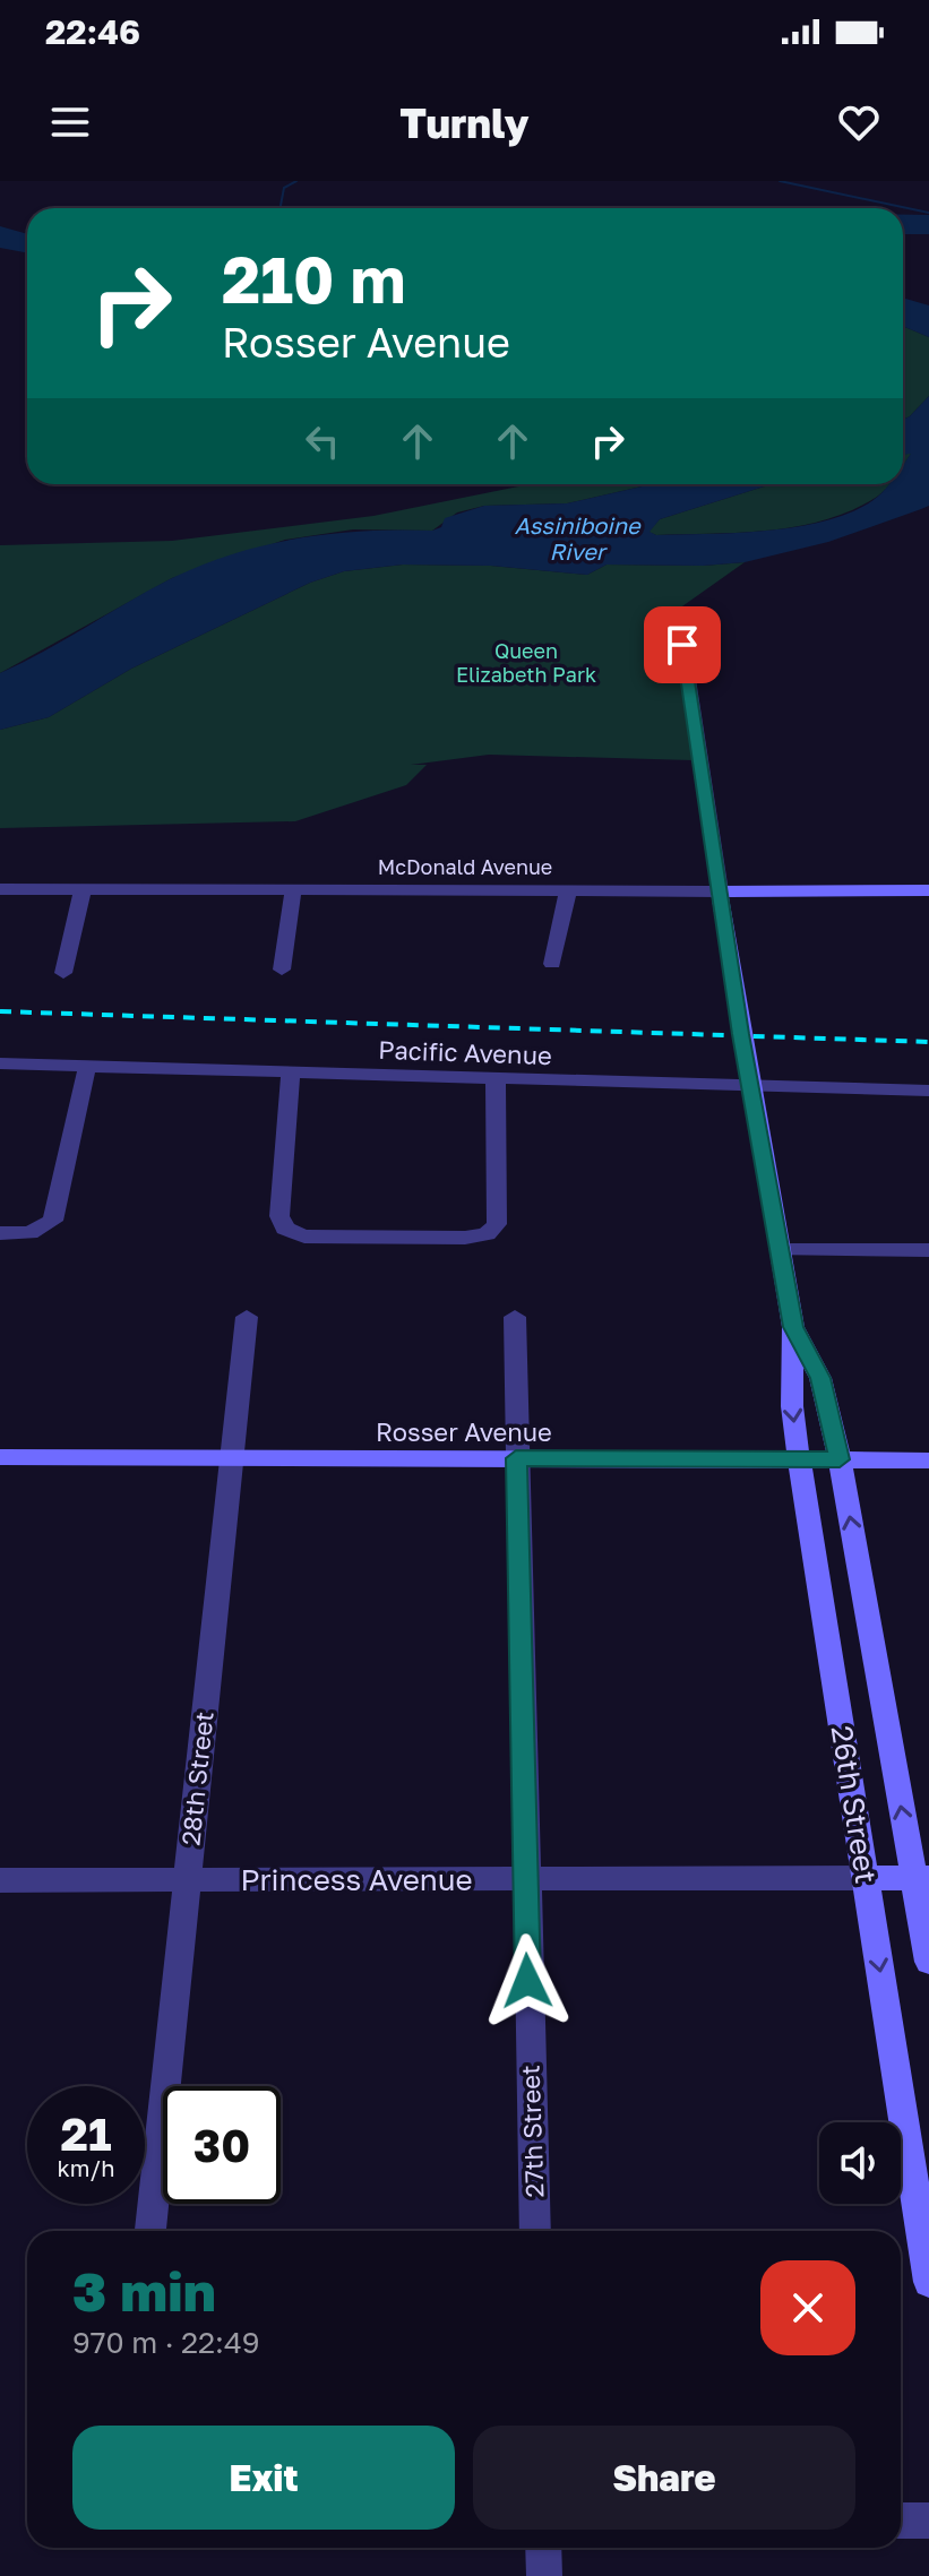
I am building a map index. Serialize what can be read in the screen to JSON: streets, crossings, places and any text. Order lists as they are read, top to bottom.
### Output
{
  "streets": {
    "street": [
      "McDonald Avenue",
      "Pacific Avenue",
      "Rosser Avenue",
      "28th Street",
      "26th Street",
      "Princess Avenue",
      "27th Street"
    ]
  },
  "crossings": [
    ["McDonald Avenue", "26th Street"],
    ["Pacific Avenue", "26th Street"],
    ["Rosser Avenue", "28th Street"],
    ["Rosser Avenue", "26th Street"],
    ["Rosser Avenue", "27th Street"],
    ["28th Street", "Princess Avenue"],
    ["26th Street", "Princess Avenue"],
    ["Princess Avenue", "27th Street"]
  ],
  "water": ["Assiniboine River"],
  "parks": ["Queen Elizabeth Park"],
  "page": {
    "status": "22:46",
    "header": "Turnly",
    "turn": ["210 m", "Rosser Avenue"],
    "speed": "21 km/h",
    "limit": "30",
    "heading": ["3 min", "970 m · 22:49"],
    "buttons": ["Exit", "Share"]
  }
}
